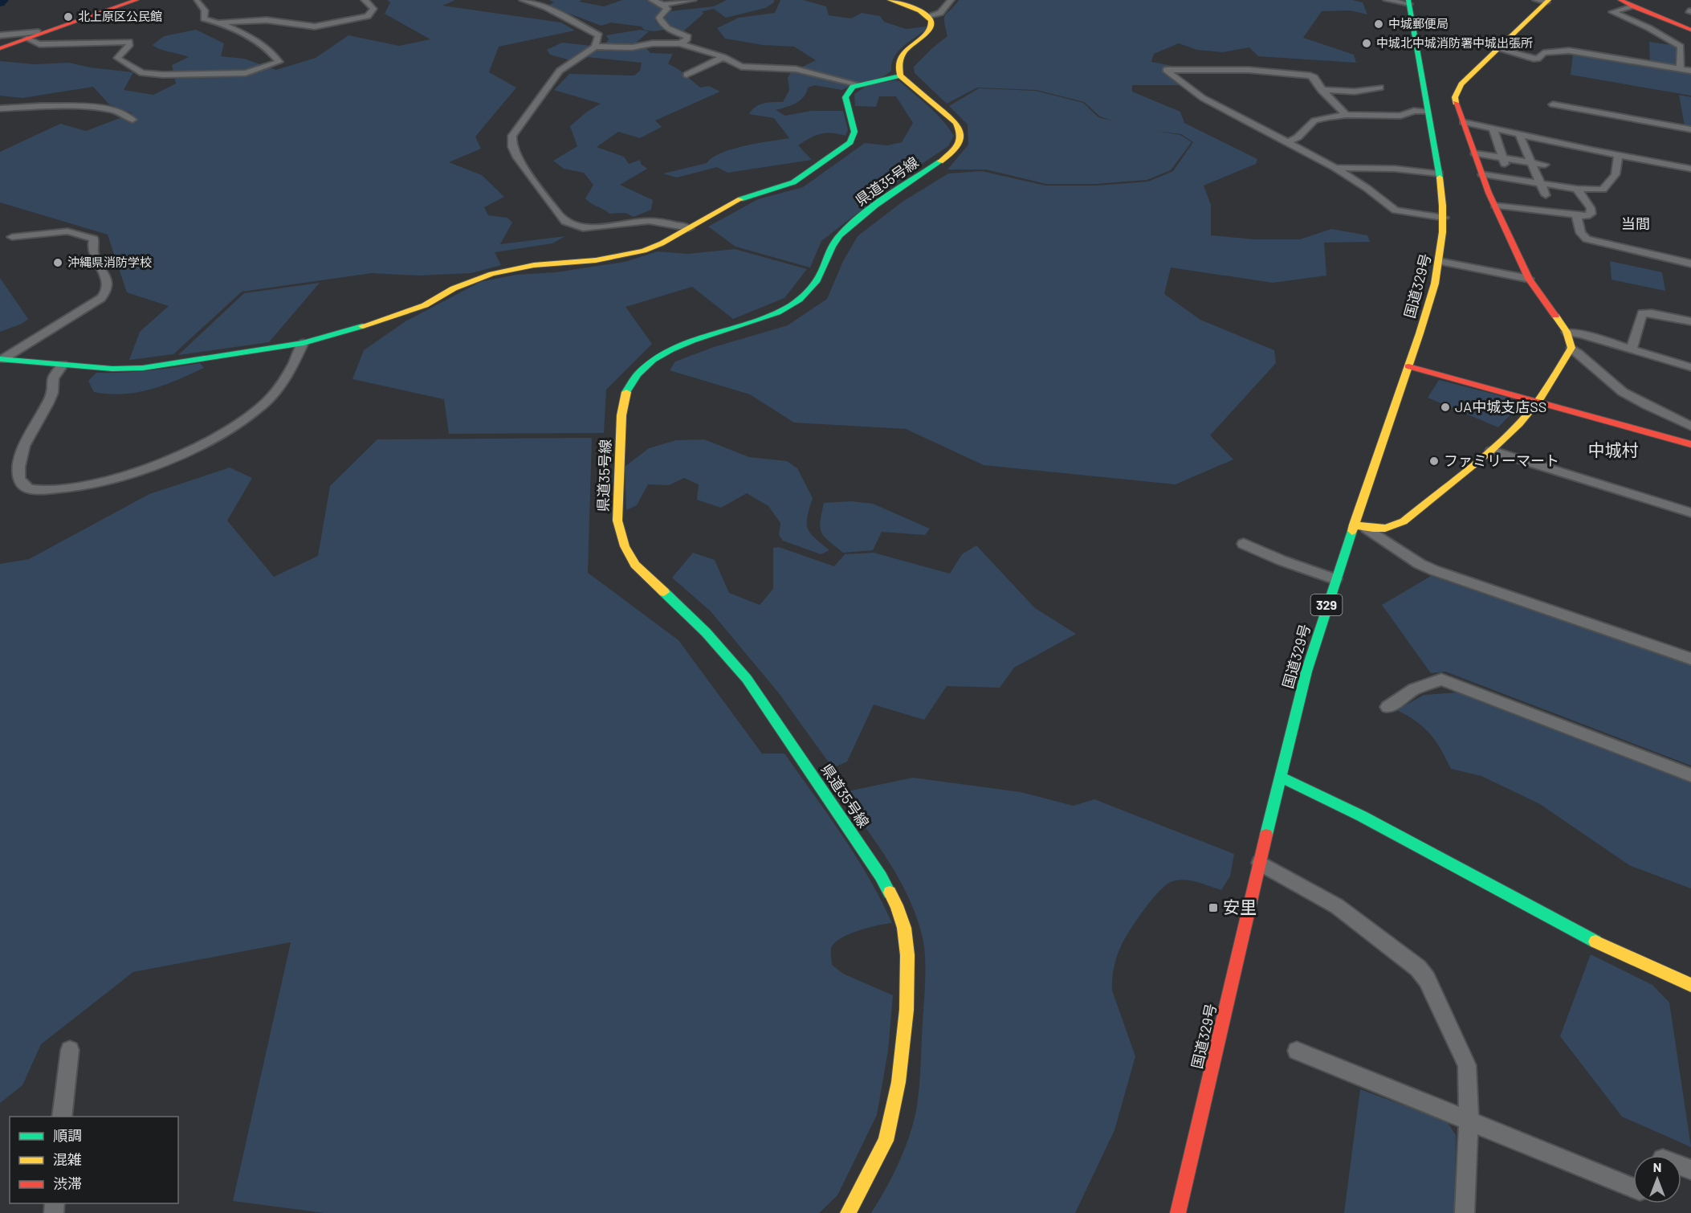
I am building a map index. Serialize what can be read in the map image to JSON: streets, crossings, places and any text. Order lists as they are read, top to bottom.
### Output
{
  "streets": {
    "main road": ["県道35号線", "国道329号", "329"]
  },
  "districts": ["当間", "中城村"],
  "places": {
    "other": [
      "北上原区公民館",
      "中城郵便局",
      "中城北中城消防署中城出張所",
      "沖縄県消防学校",
      "JA中城支店SS",
      "ファミリーマート"
    ],
    "transit": ["安里"]
  },
  "legend": ["順調", "混雑", "渋滞"],
  "north": "top"
}
